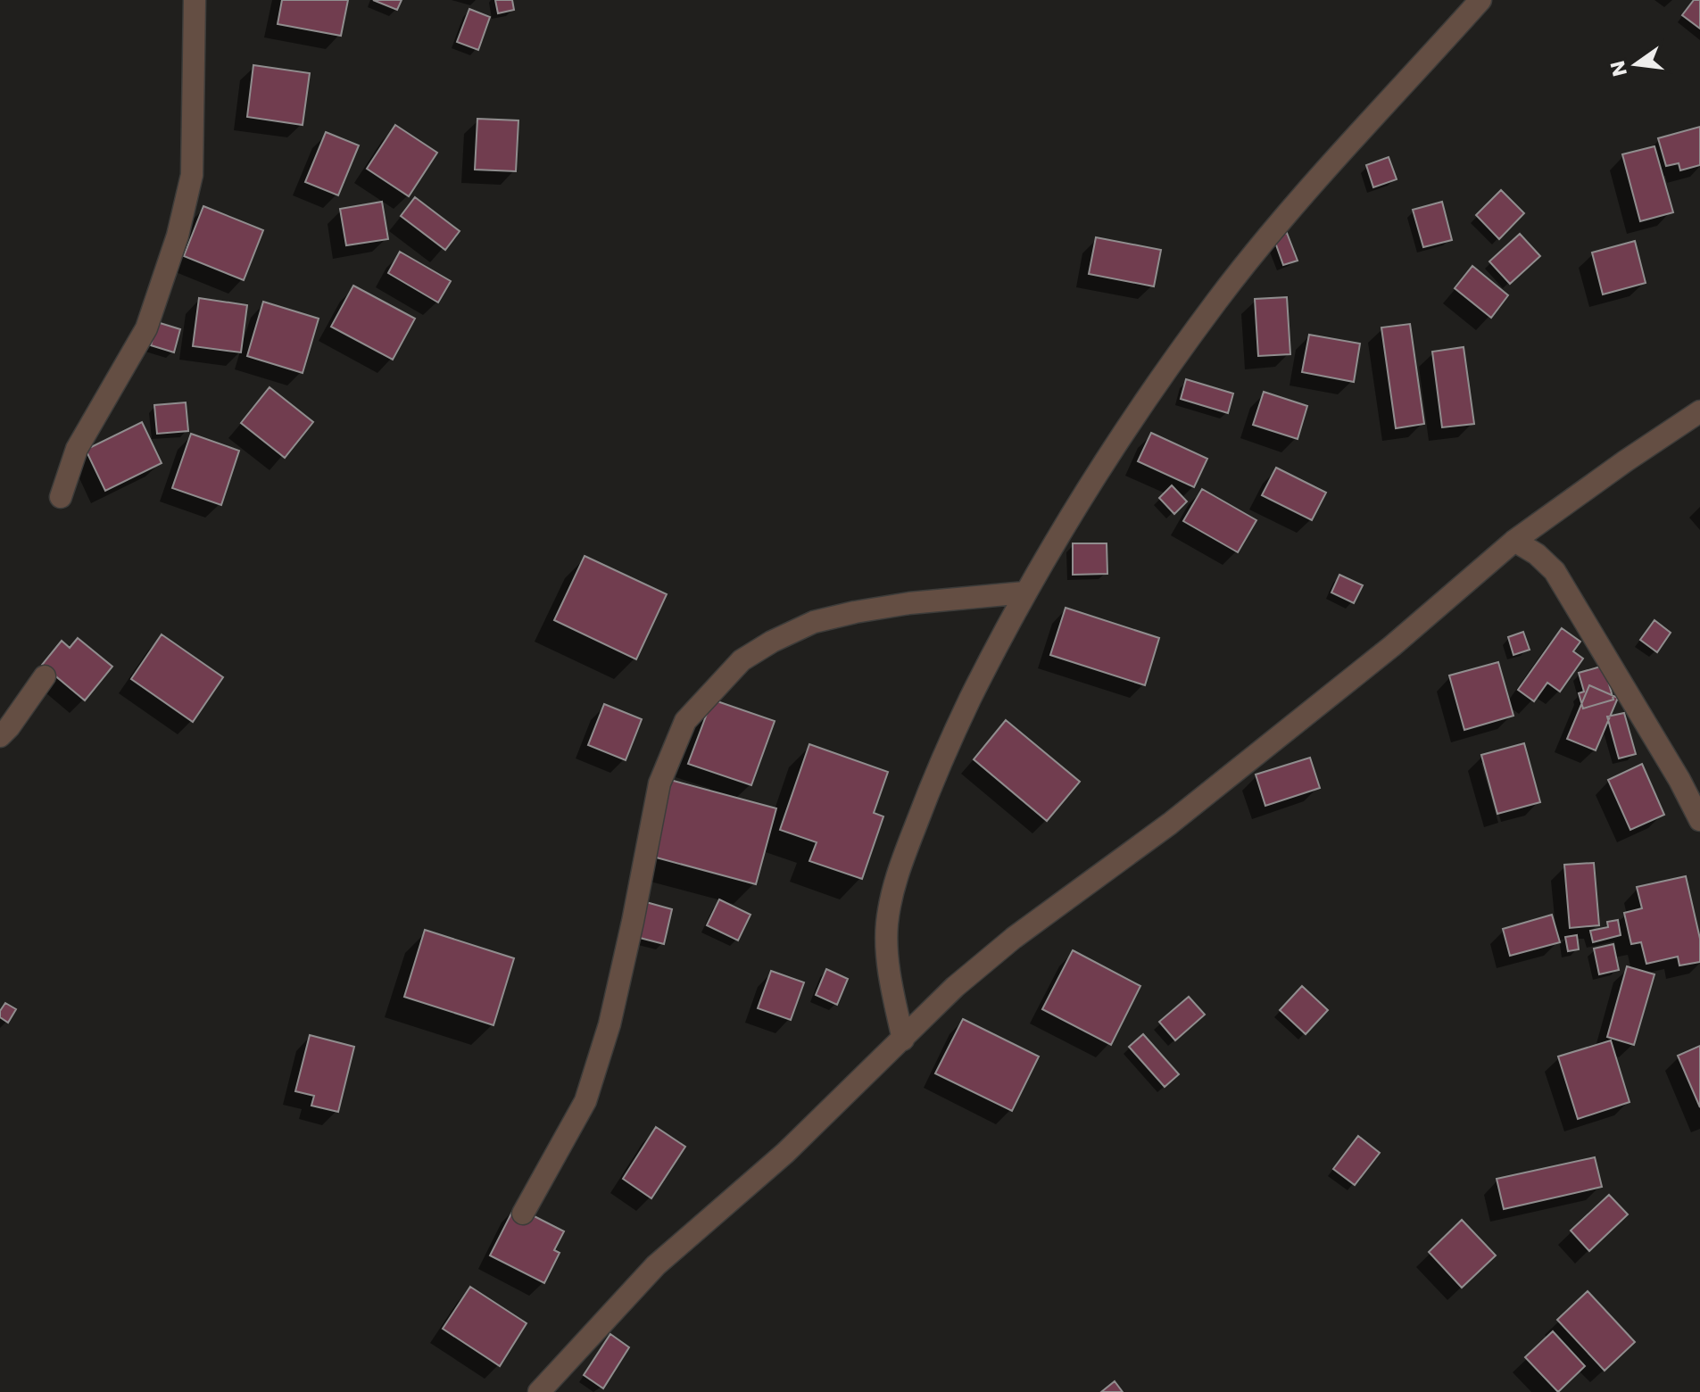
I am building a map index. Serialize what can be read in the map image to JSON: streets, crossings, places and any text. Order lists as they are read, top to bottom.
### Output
{
  "north": "left"
}
